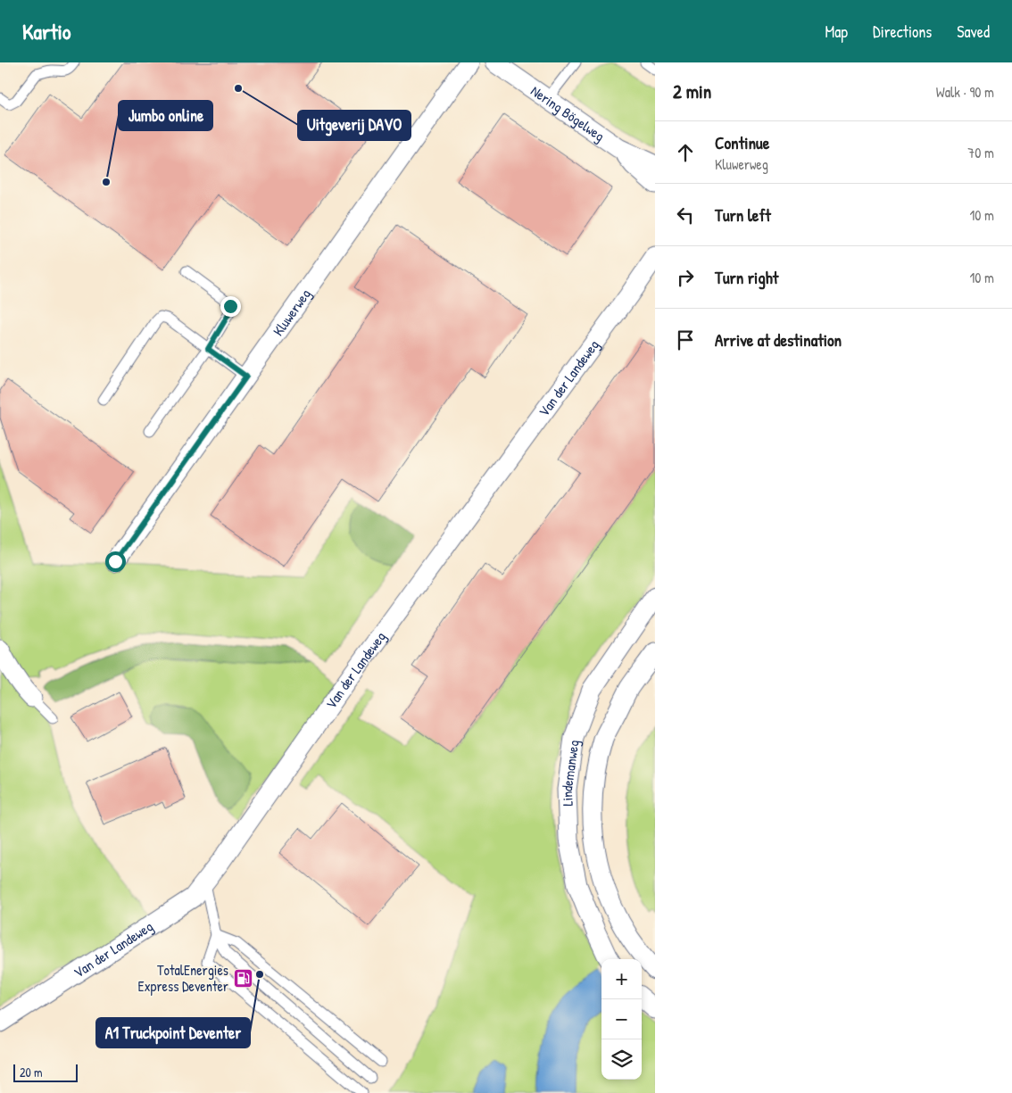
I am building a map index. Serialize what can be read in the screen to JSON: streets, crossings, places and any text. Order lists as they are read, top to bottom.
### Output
{
  "streets": {
    "street": [
      "Nering Bögelweg",
      "Kluwerweg",
      "Van der Landeweg",
      "Lindemanweg"
    ]
  },
  "places": {
    "other": ["Uitgeverij DAVO", "Jumbo online", "A1 Truckpoint Deventer"],
    "fuel station": ["TotalEnergies Express Deventer"]
  },
  "scale_bar": "20 m",
  "page": {
    "header": "Kartio",
    "nav": ["Map", "Directions", "Saved"],
    "heading": ["2 min", "Walk · 90 m"],
    "list": [
      ["Continue", "Kluwerweg", "70 m"],
      ["Turn left", "10 m"],
      ["Turn right", "10 m"],
      "Arrive at destination"
    ],
    "map_buttons": ["+", "−"],
    "scale": "20 m"
  }
}
